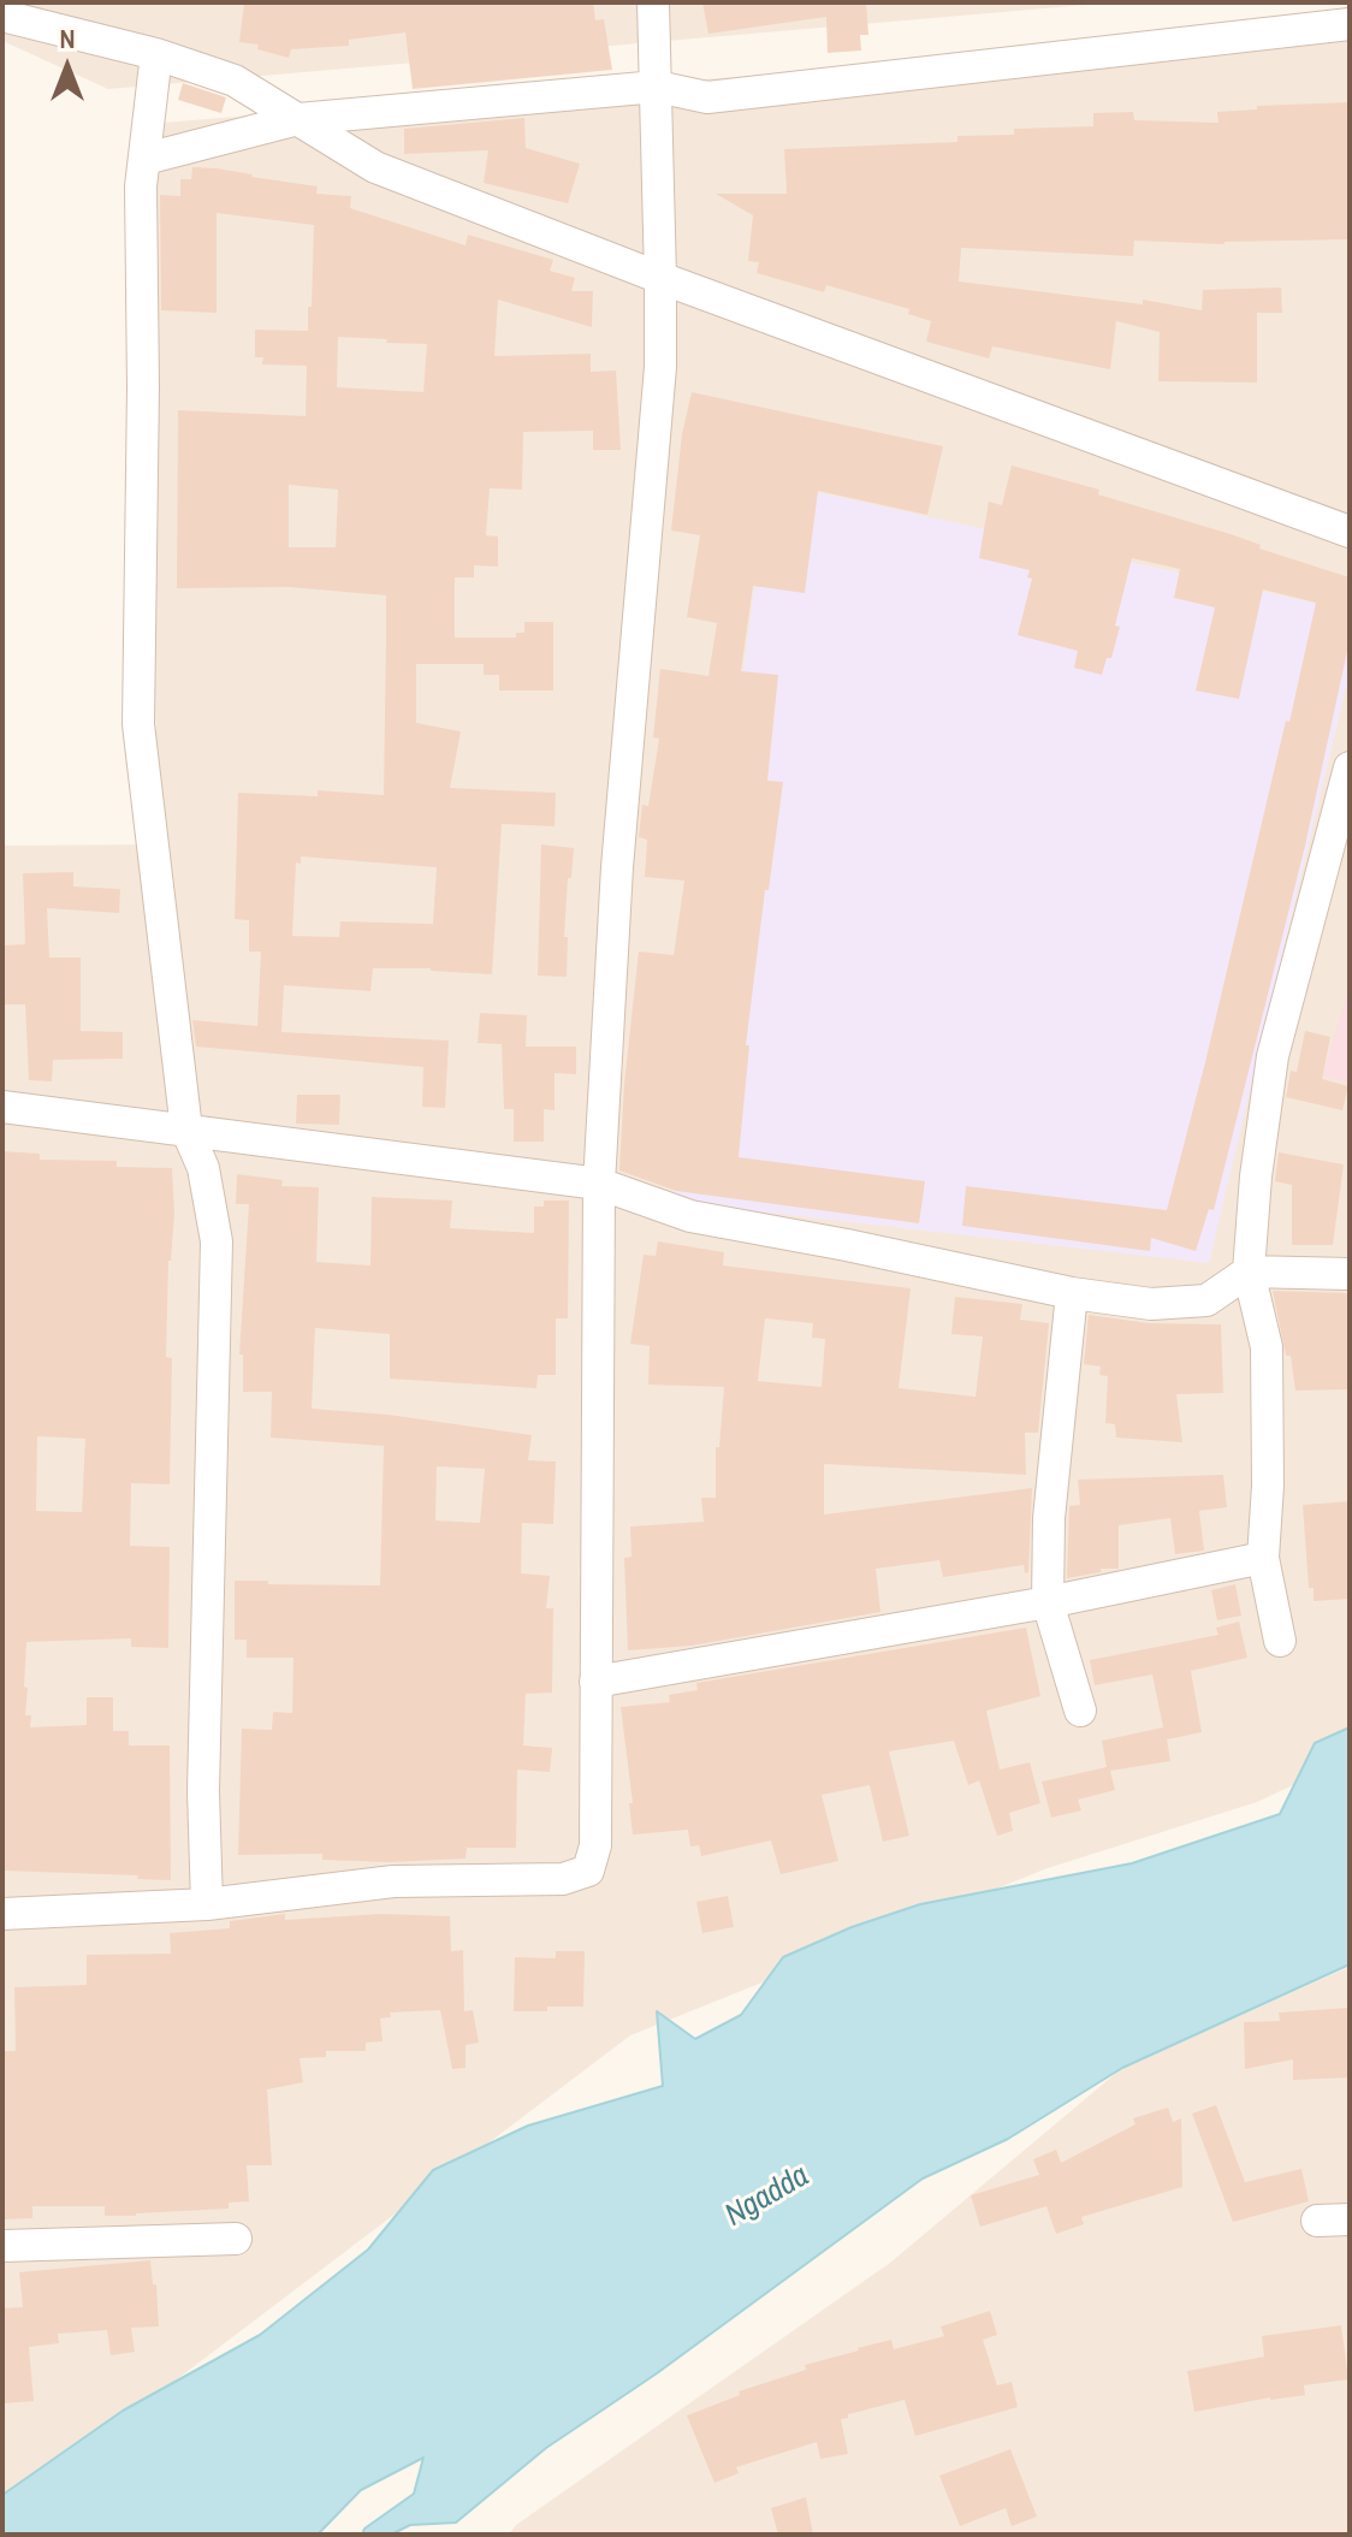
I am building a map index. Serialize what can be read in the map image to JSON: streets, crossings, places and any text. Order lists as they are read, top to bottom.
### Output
{
  "water": ["Ngadda"],
  "north": "top"
}
